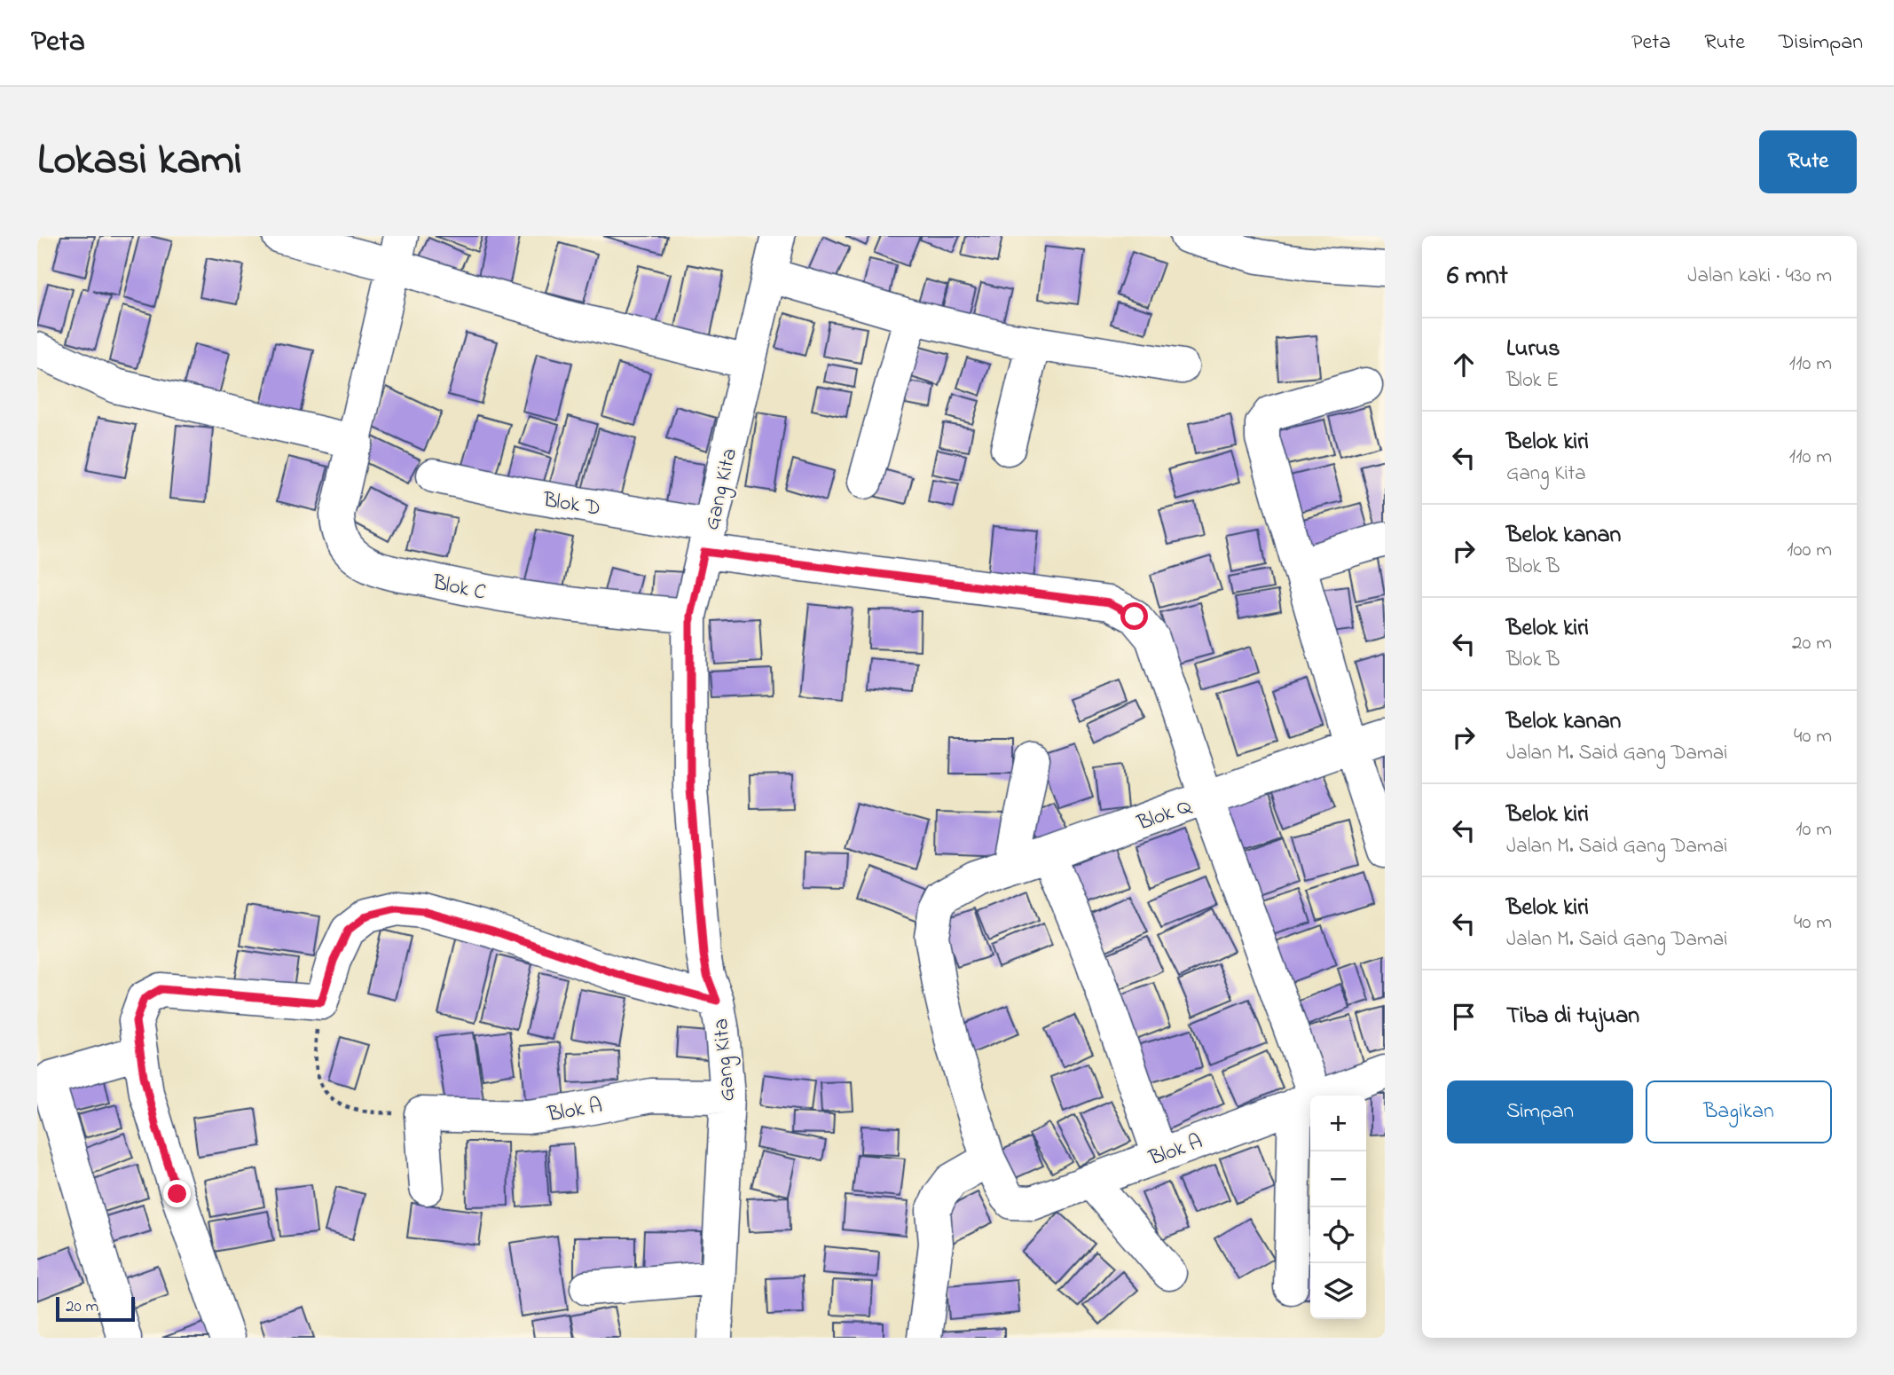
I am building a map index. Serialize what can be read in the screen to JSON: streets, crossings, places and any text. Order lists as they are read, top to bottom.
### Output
{
  "streets": {
    "street": [
      "Gang Kita",
      "Blok D",
      "Blok C",
      "Blok Q",
      "Blok A"
    ]
  },
  "crossings": [
    ["Gang Kita", "Blok D"],
    ["Gang Kita", "Blok C"],
    ["Gang Kita", "Blok A"],
    ["Blok D", "Blok Q"],
    ["Blok Q", "Blok A"]
  ],
  "scale_bar": "20 m",
  "page": {
    "header": "Peta",
    "nav": ["Peta", "Rute", "Disimpan"],
    "title": "Lokasi kami",
    "buttons": [
      "Rute",
      ["Simpan", "Bagikan"]
    ],
    "heading": ["6 mnt", "Jalan kaki · 430 m"],
    "list": [
      ["Lurus", "Blok E", "110 m"],
      ["Belok kiri", "Gang Kita", "110 m"],
      ["Belok kanan", "Blok B", "100 m"],
      ["Belok kiri", "Blok B", "20 m"],
      ["Belok kanan", "Jalan M. Said Gang Damai", "40 m"],
      ["Belok kiri", "Jalan M. Said Gang Damai", "10 m"],
      ["Belok kiri", "Jalan M. Said Gang Damai", "40 m"],
      "Tiba di tujuan"
    ],
    "map_buttons": ["+", "−"],
    "scale": "20 m"
  }
}
